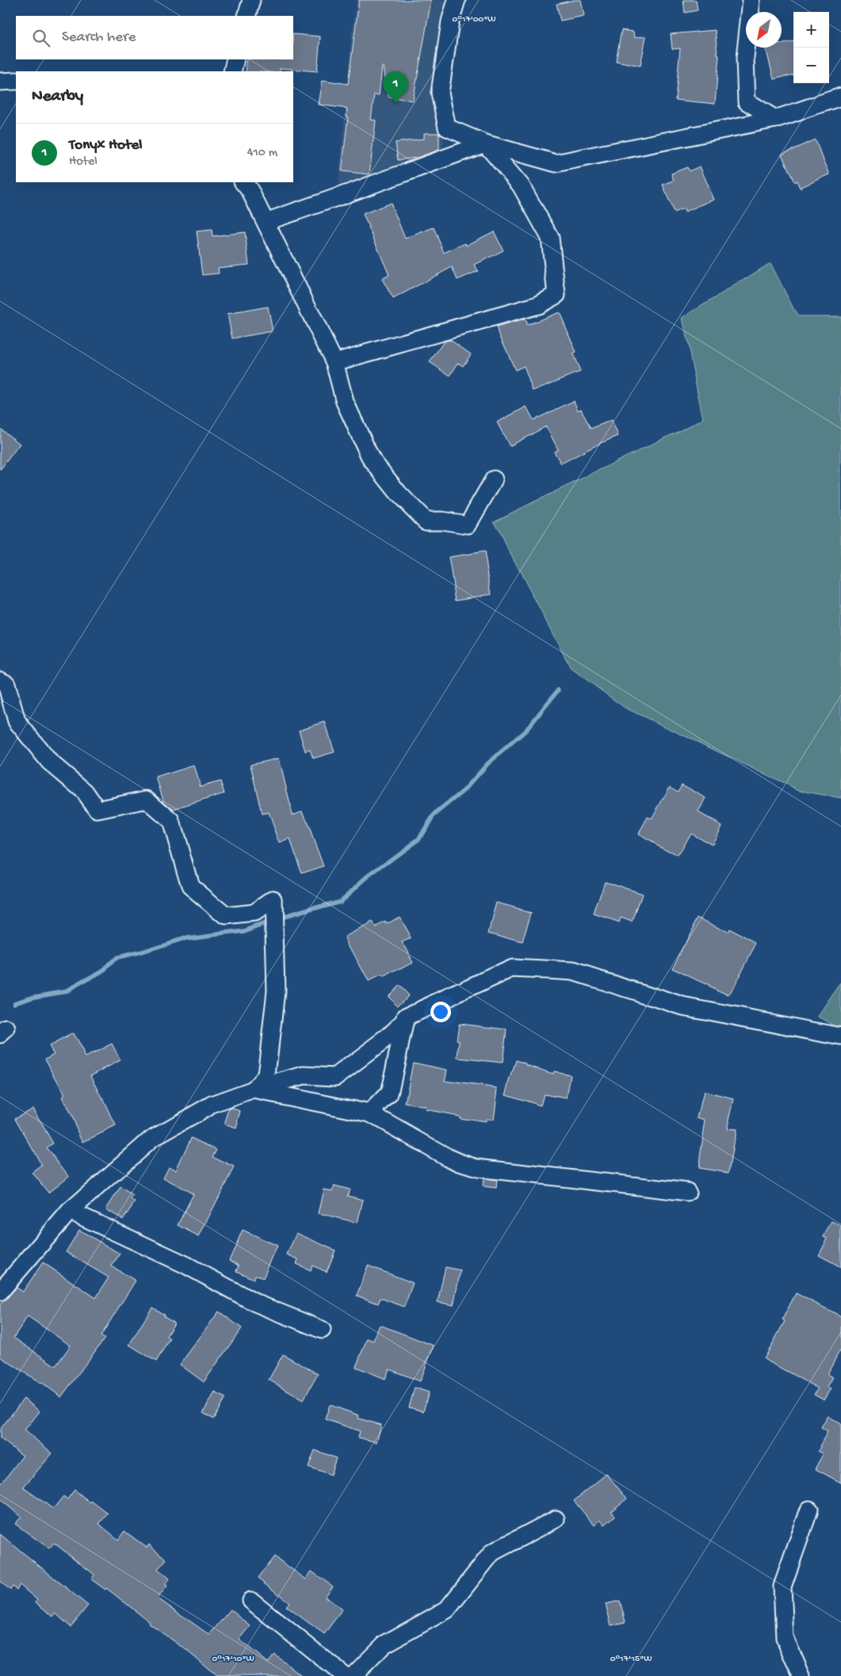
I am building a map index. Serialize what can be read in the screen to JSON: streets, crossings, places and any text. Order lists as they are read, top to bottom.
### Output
{
  "north": "bottom left",
  "page": {
    "map_buttons": ["+", "−"],
    "search": "Search here",
    "pins": "1",
    "heading": "Nearby",
    "list": [
      {
        "mark": "1",
        "name": "Tonyx Hotel",
        "note": "Hotel",
        "value": "410 m"
      }
    ]
  },
  "coordinates": ["0°17'00\"W", "0°17'10\"W", "0°17'15\"W"]
}
